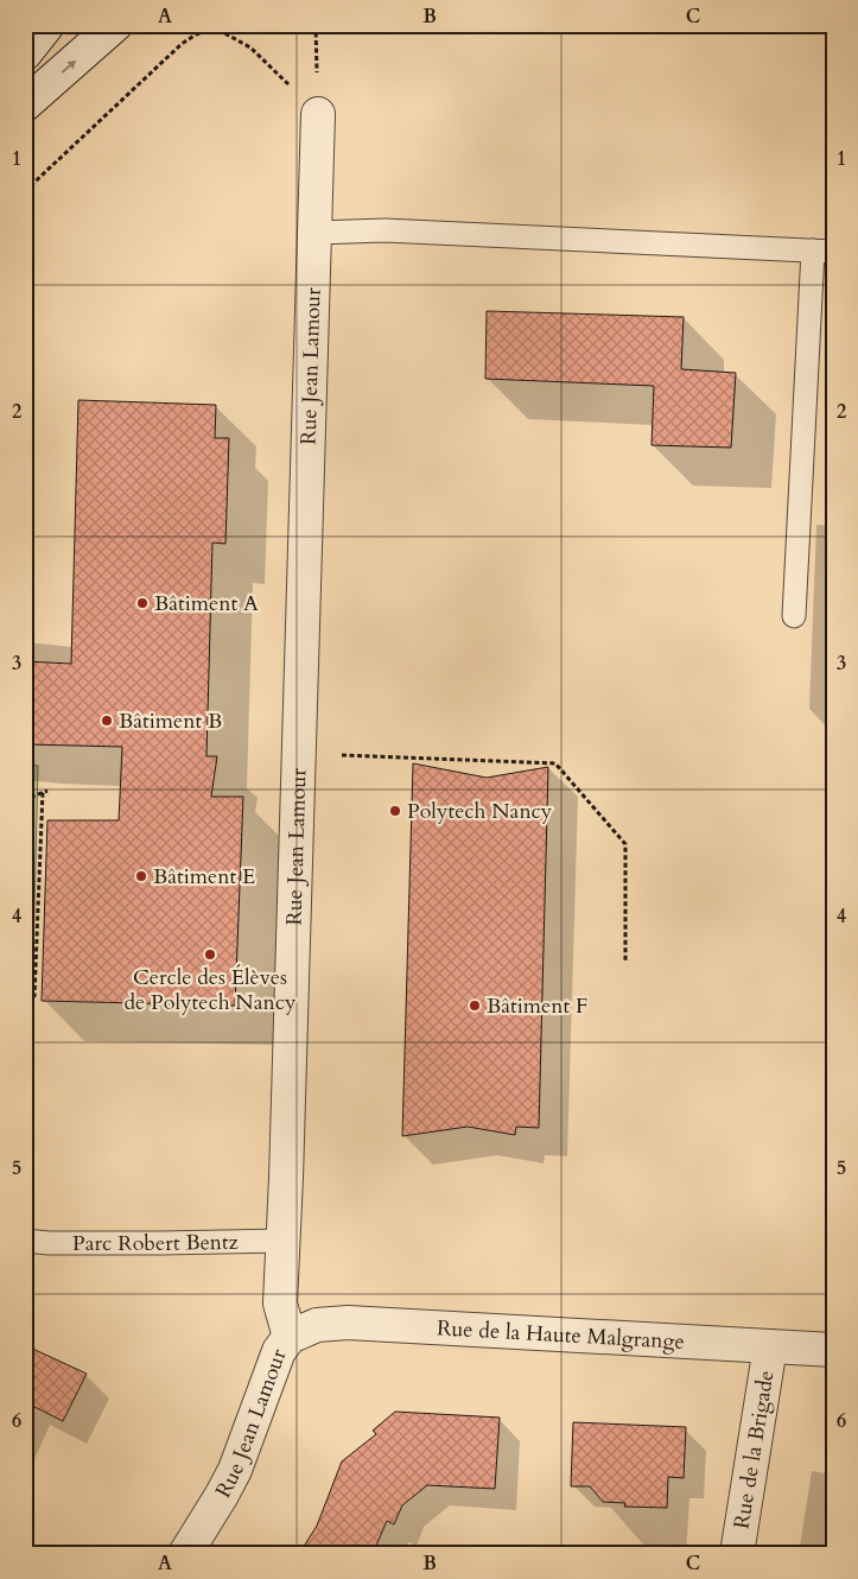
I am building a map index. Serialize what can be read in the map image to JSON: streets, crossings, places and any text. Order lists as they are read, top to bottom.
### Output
{
  "streets": {
    "street": ["Rue Jean Lamour", "Rue de la Haute Malgrange", "Rue de la Brigade"],
    "lane": ["Parc Robert Bentz"]
  },
  "crossings": [
    ["Rue Jean Lamour", "Parc Robert Bentz"],
    ["Rue Jean Lamour", "Rue de la Haute Malgrange"],
    ["Rue de la Haute Malgrange", "Rue de la Brigade"]
  ],
  "places": [
    "Bâtiment A",
    "Bâtiment B",
    "Polytech Nancy",
    "Bâtiment E",
    "Cercle des Élèves de Polytech Nancy",
    "Bâtiment F"
  ],
  "grid": {
    "columns": ["A", "B", "C"],
    "rows": [
      "1",
      "2",
      "3",
      "4",
      "5",
      "6"
    ]
  }
}
